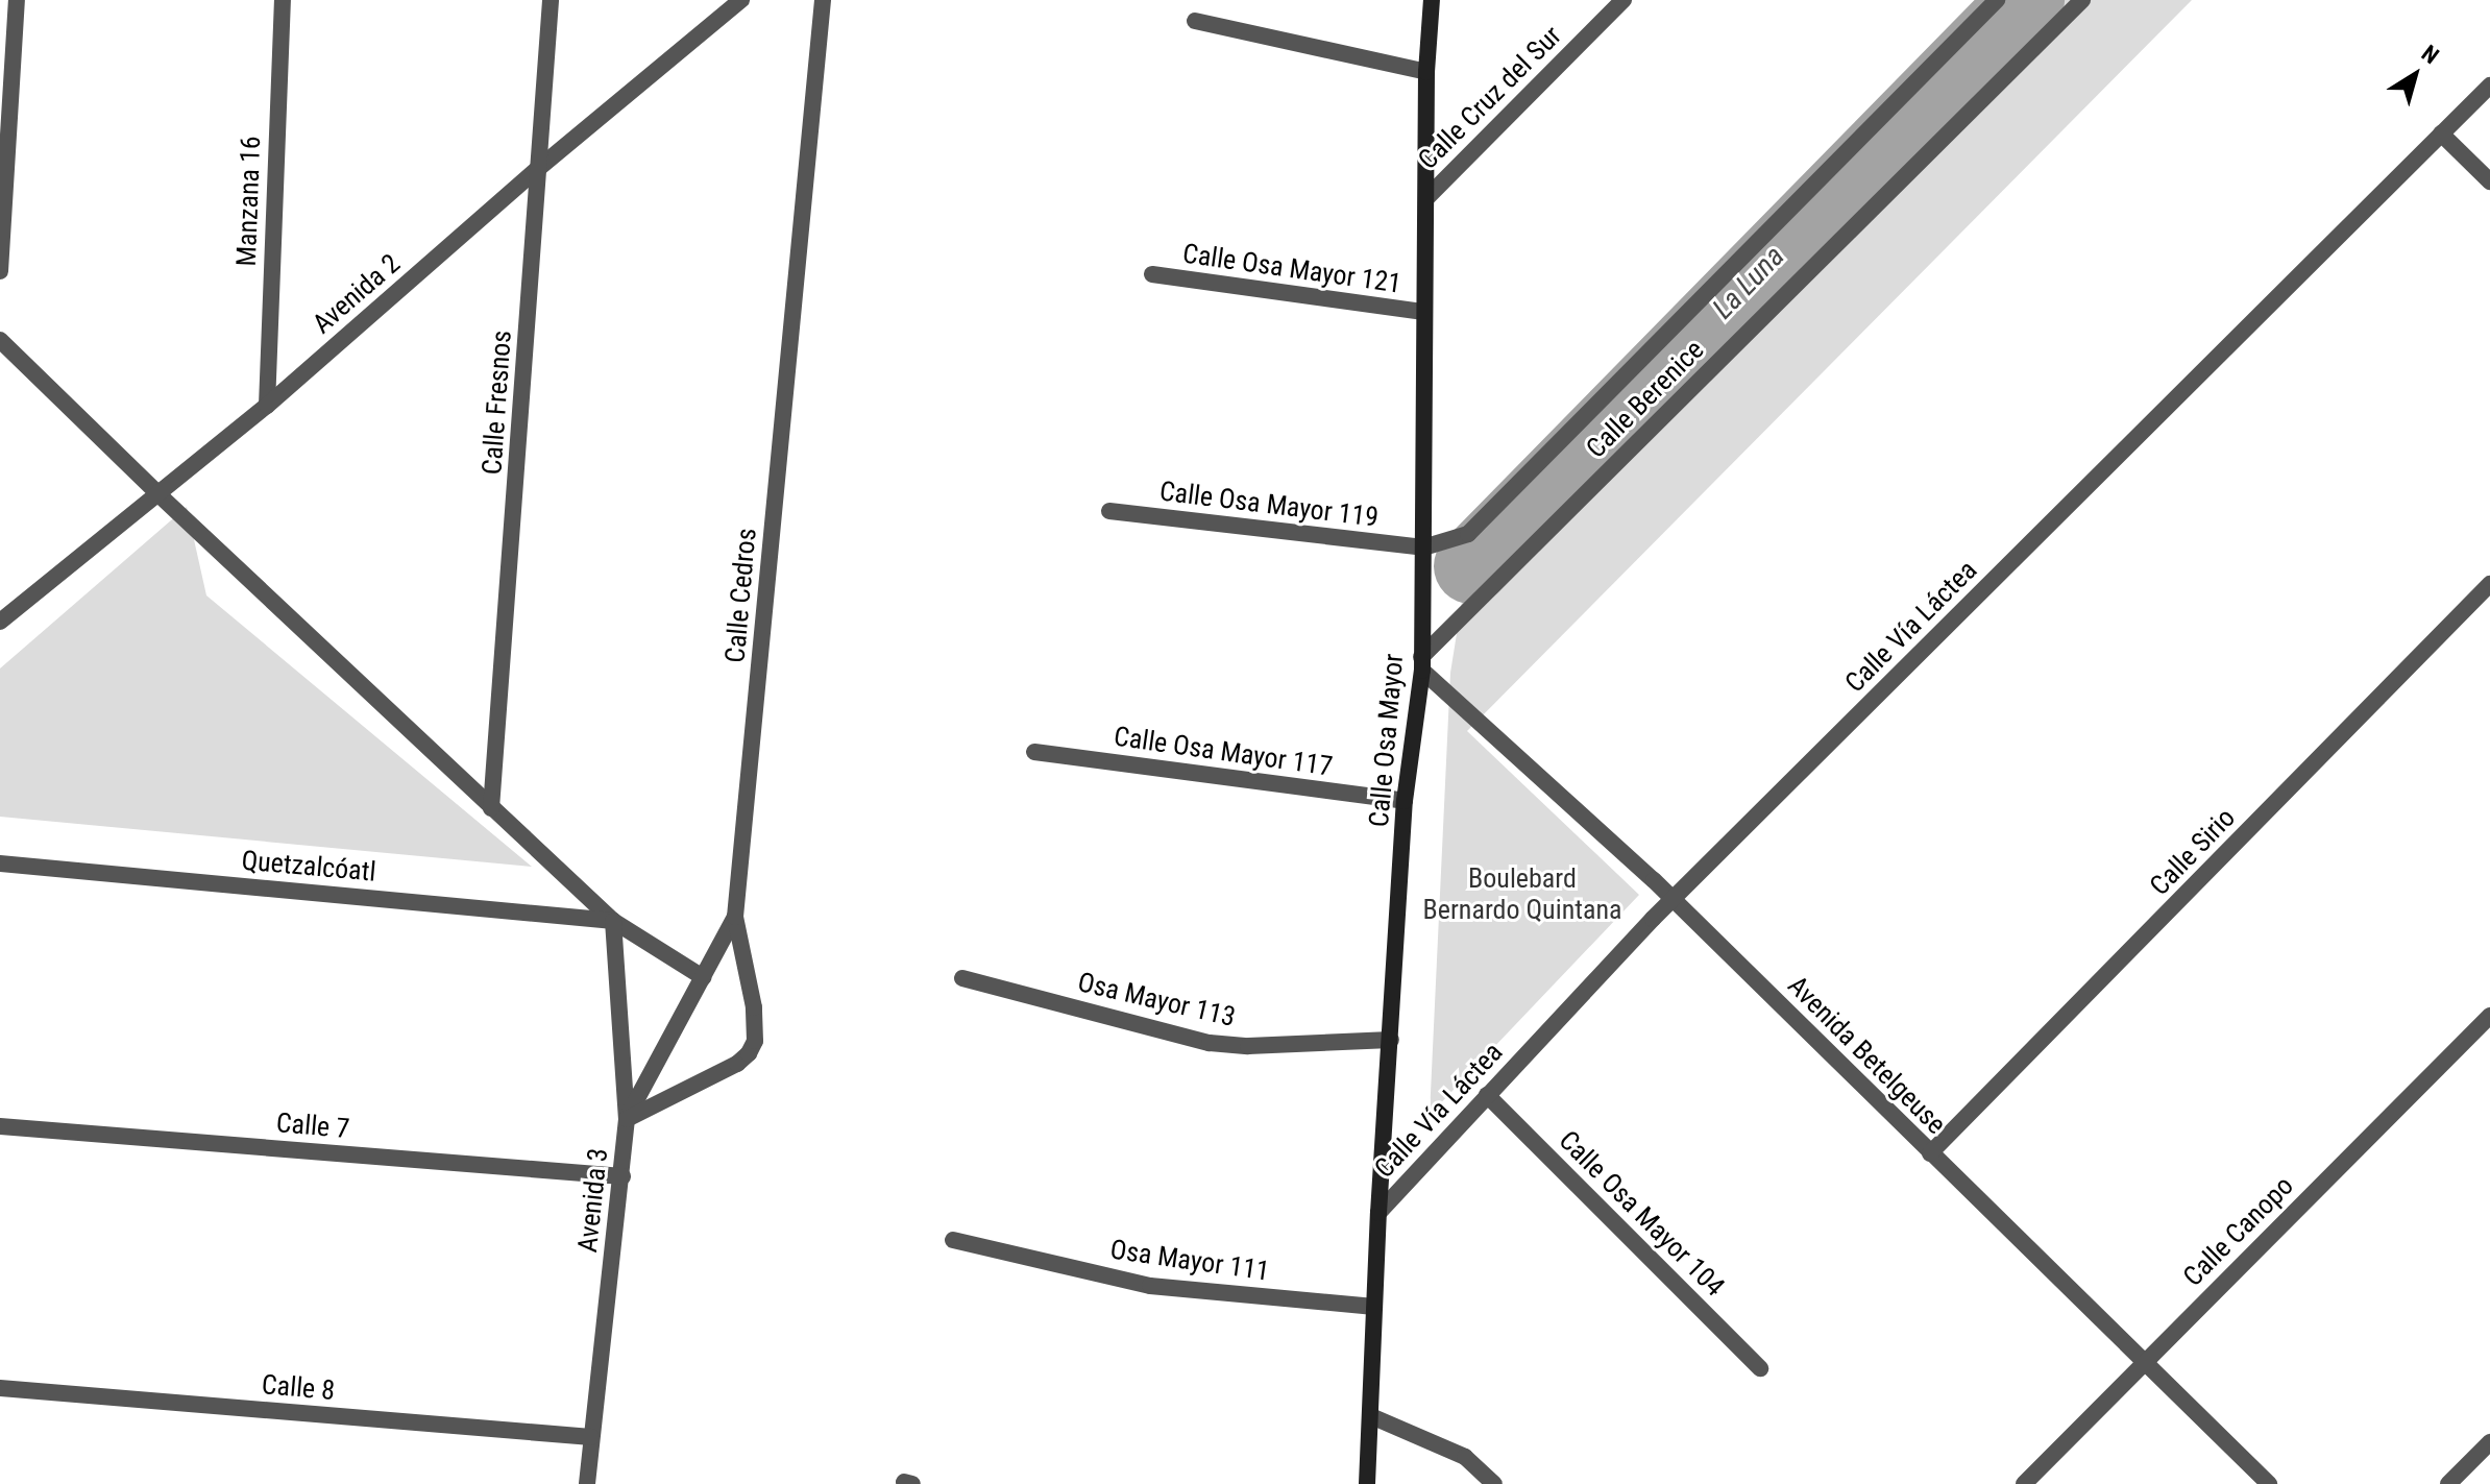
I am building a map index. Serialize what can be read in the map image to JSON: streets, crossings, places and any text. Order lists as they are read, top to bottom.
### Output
{
  "streets": {
    "street": [
      "Calle Cruz del Sur",
      "Manzana 16",
      "Calle Osa Mayor 121",
      "Avenida 2",
      "Calle Berenice",
      "Calle Fresnos",
      "Calle Osa Mayor 119",
      "Calle Cedros",
      "Calle Vía Láctea",
      "Calle Osa Mayor",
      "Calle Osa Mayor 117",
      "Calle Sirio",
      "Quetzalcóatl",
      "Osa Mayor 113",
      "Avenida Betelgeuse",
      "Calle 7",
      "Avenida 3",
      "Calle Osa Mayor 104",
      "Calle Canopo",
      "Osa Mayor 111",
      "Calle 8"
    ]
  },
  "crossings": [
    ["Calle Cruz del Sur", "Calle Osa Mayor"],
    ["Manzana 16", "Avenida 2"],
    ["Calle Osa Mayor 121", "Calle Osa Mayor"],
    ["Avenida 2", "Calle Fresnos"],
    ["Calle Berenice", "Calle Osa Mayor 119"],
    ["Calle Berenice", "Calle Osa Mayor"],
    ["Calle Berenice", "Avenida Betelgeuse"],
    ["Calle Osa Mayor 119", "Calle Osa Mayor"],
    ["Calle Cedros", "Avenida 3"],
    ["Calle Vía Láctea", "Calle Osa Mayor"],
    ["Calle Vía Láctea", "Avenida Betelgeuse"],
    ["Calle Vía Láctea", "Calle Osa Mayor 104"],
    ["Calle Osa Mayor", "Calle Osa Mayor 117"],
    ["Calle Osa Mayor", "Osa Mayor 113"],
    ["Calle Osa Mayor", "Avenida Betelgeuse"],
    ["Calle Osa Mayor", "Osa Mayor 111"],
    ["Calle Sirio", "Avenida Betelgeuse"],
    ["Quetzalcóatl", "Avenida 3"],
    ["Avenida Betelgeuse", "Calle Canopo"],
    ["Calle 7", "Avenida 3"],
    ["Avenida 3", "Calle 8"]
  ],
  "water": ["La Luna"],
  "parks": ["Boulebard Bernardo Quintana"],
  "north": "top right"
}
